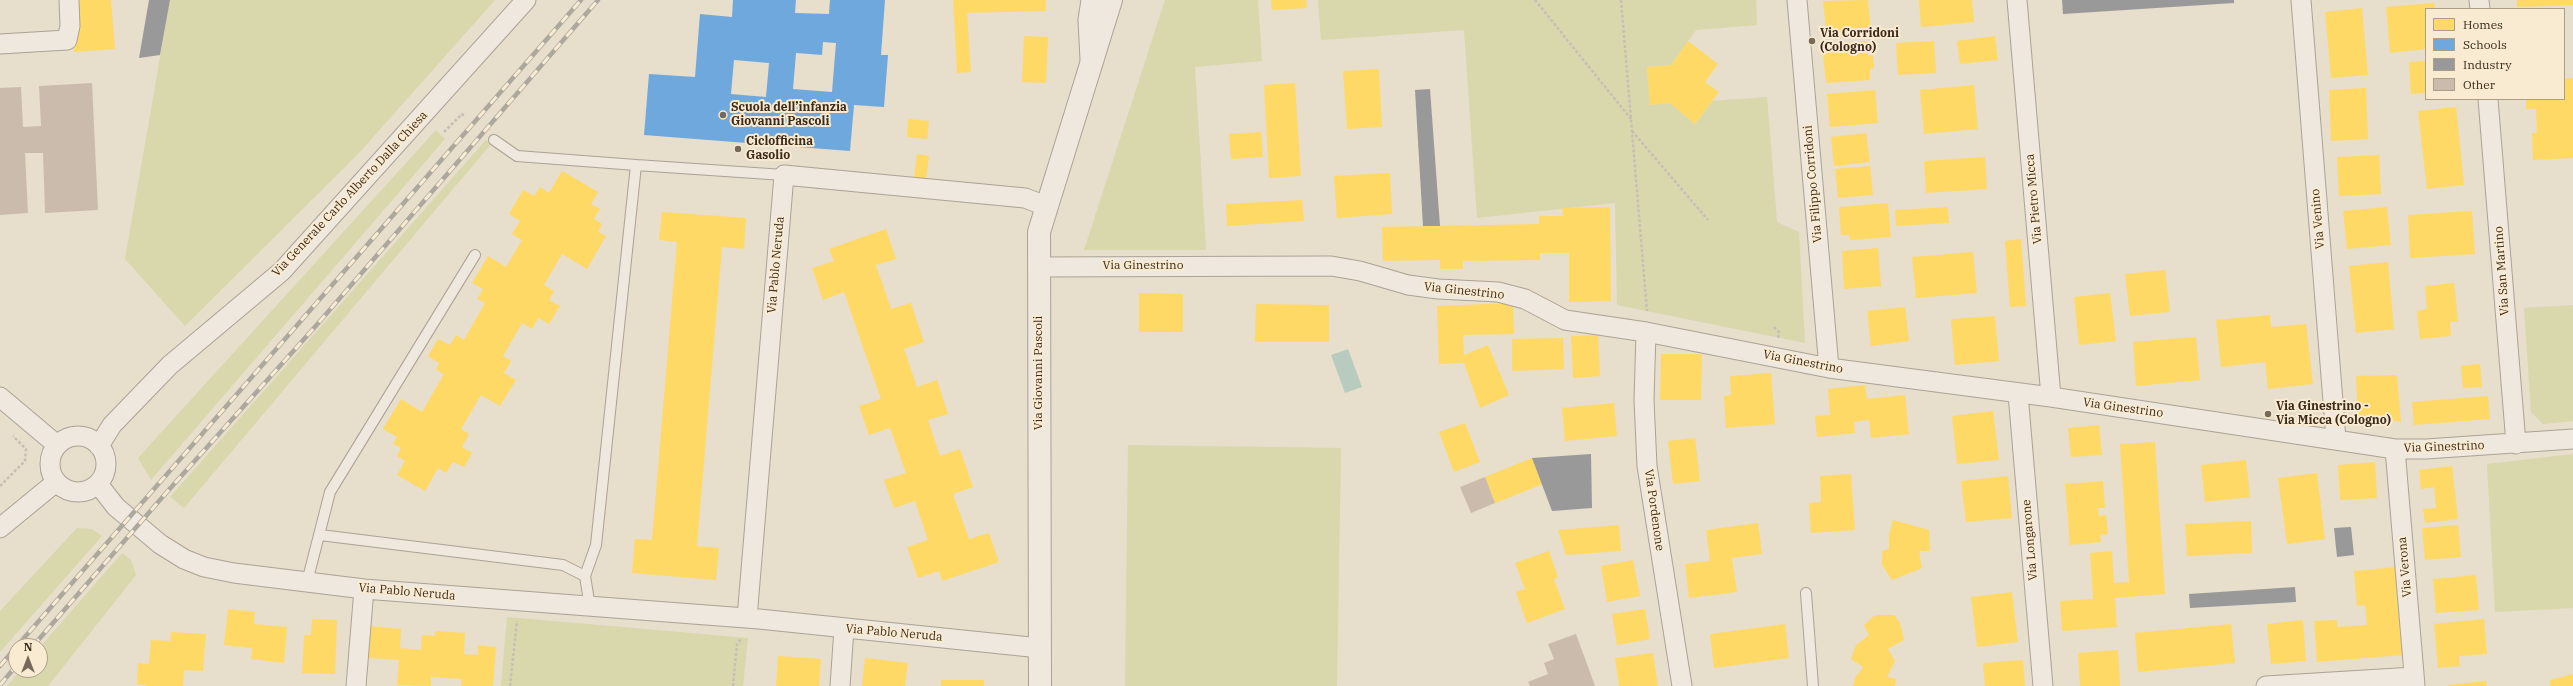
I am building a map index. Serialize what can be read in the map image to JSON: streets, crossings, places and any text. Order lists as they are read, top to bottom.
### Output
{
  "streets": {
    "street": [
      "Via Filippo Corridoni",
      "Via Generale Carlo Alberto Dalla Chiesa",
      "Via Pietro Micca",
      "Via Venino",
      "Via Pablo Neruda",
      "Via Ginestrino",
      "Via San Martino",
      "Via Giovanni Pascoli",
      "Via Pordenone",
      "Via Longarone",
      "Via Verona"
    ]
  },
  "crossings": [
    ["Via Filippo Corridoni", "Via Ginestrino"],
    ["Via Generale Carlo Alberto Dalla Chiesa", "Via Pablo Neruda"],
    ["Via Pietro Micca", "Via Ginestrino"],
    ["Via Venino", "Via Ginestrino"],
    ["Via Pablo Neruda", "Via Giovanni Pascoli"],
    ["Via Ginestrino", "Via San Martino"],
    ["Via Ginestrino", "Via Giovanni Pascoli"],
    ["Via Ginestrino", "Via Pordenone"],
    ["Via Ginestrino", "Via Longarone"],
    ["Via Ginestrino", "Via Verona"]
  ],
  "places": [
    "Via Corridoni (Cologno)",
    "Scuola dell’infanzia Giovanni Pascoli",
    "Ciclofficina Gasolio",
    "Via Ginestrino - Via Micca (Cologno)"
  ],
  "legend": [
    "Homes",
    "Schools",
    "Industry",
    "Other"
  ],
  "north": "top"
}
